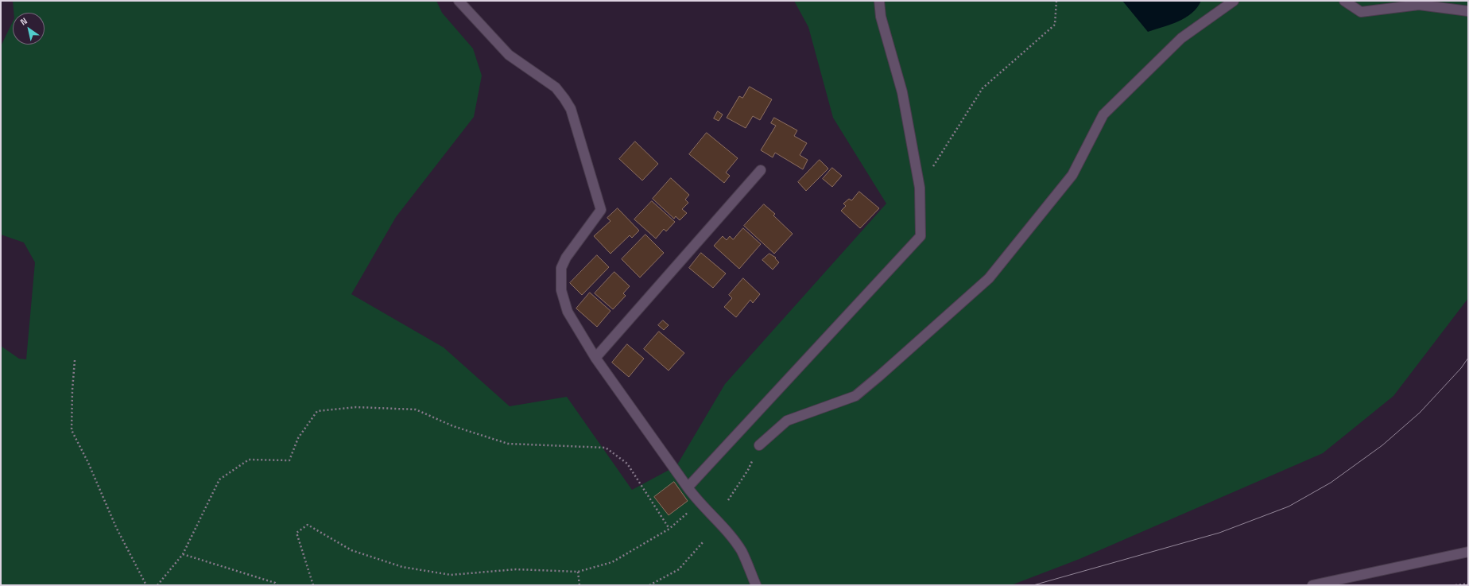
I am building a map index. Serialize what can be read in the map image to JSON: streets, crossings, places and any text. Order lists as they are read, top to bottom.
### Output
{
  "north": "top left"
}
